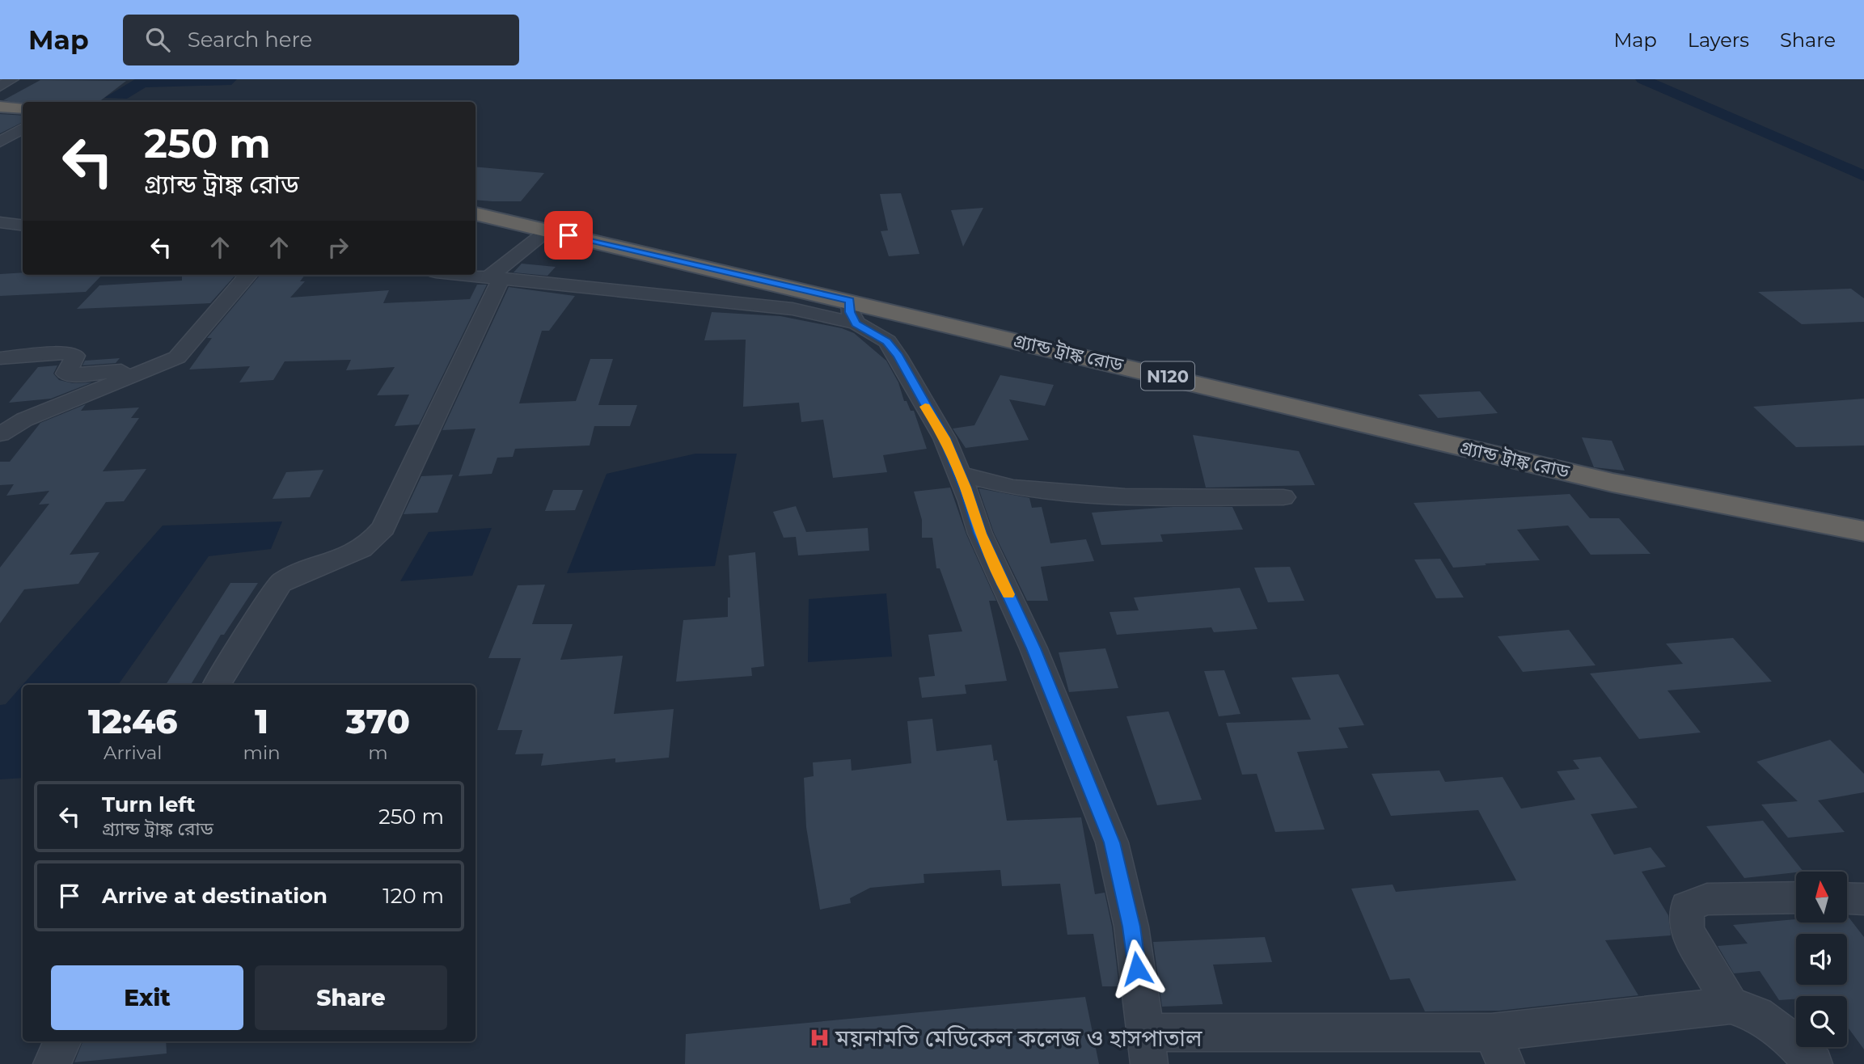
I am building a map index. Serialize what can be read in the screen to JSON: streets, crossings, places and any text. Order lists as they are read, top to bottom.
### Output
{
  "streets": {
    "highway": ["গ্র্যান্ড ট্রাঙ্ক রোড", "N120"]
  },
  "places": {
    "hospital": ["ময়নামতি মেডিকেল কলেজ ও হাসপাতাল"]
  },
  "north": "top",
  "page": {
    "header": "Map",
    "search": "Search here",
    "nav": ["Map", "Layers", "Share"],
    "turn": ["250 m", "গ্র্যান্ড ট্রাঙ্ক রোড"],
    "eta": [
      "12:46",
      "Arrival",
      "1",
      "min",
      "370",
      "m"
    ],
    "list": [
      {
        "name": "Turn left",
        "note": "গ্র্যান্ড ট্রাঙ্ক রোড",
        "value": "250 m"
      },
      {
        "name": "Arrive at destination",
        "value": "120 m"
      }
    ],
    "buttons": ["Exit", "Share"]
  }
}
